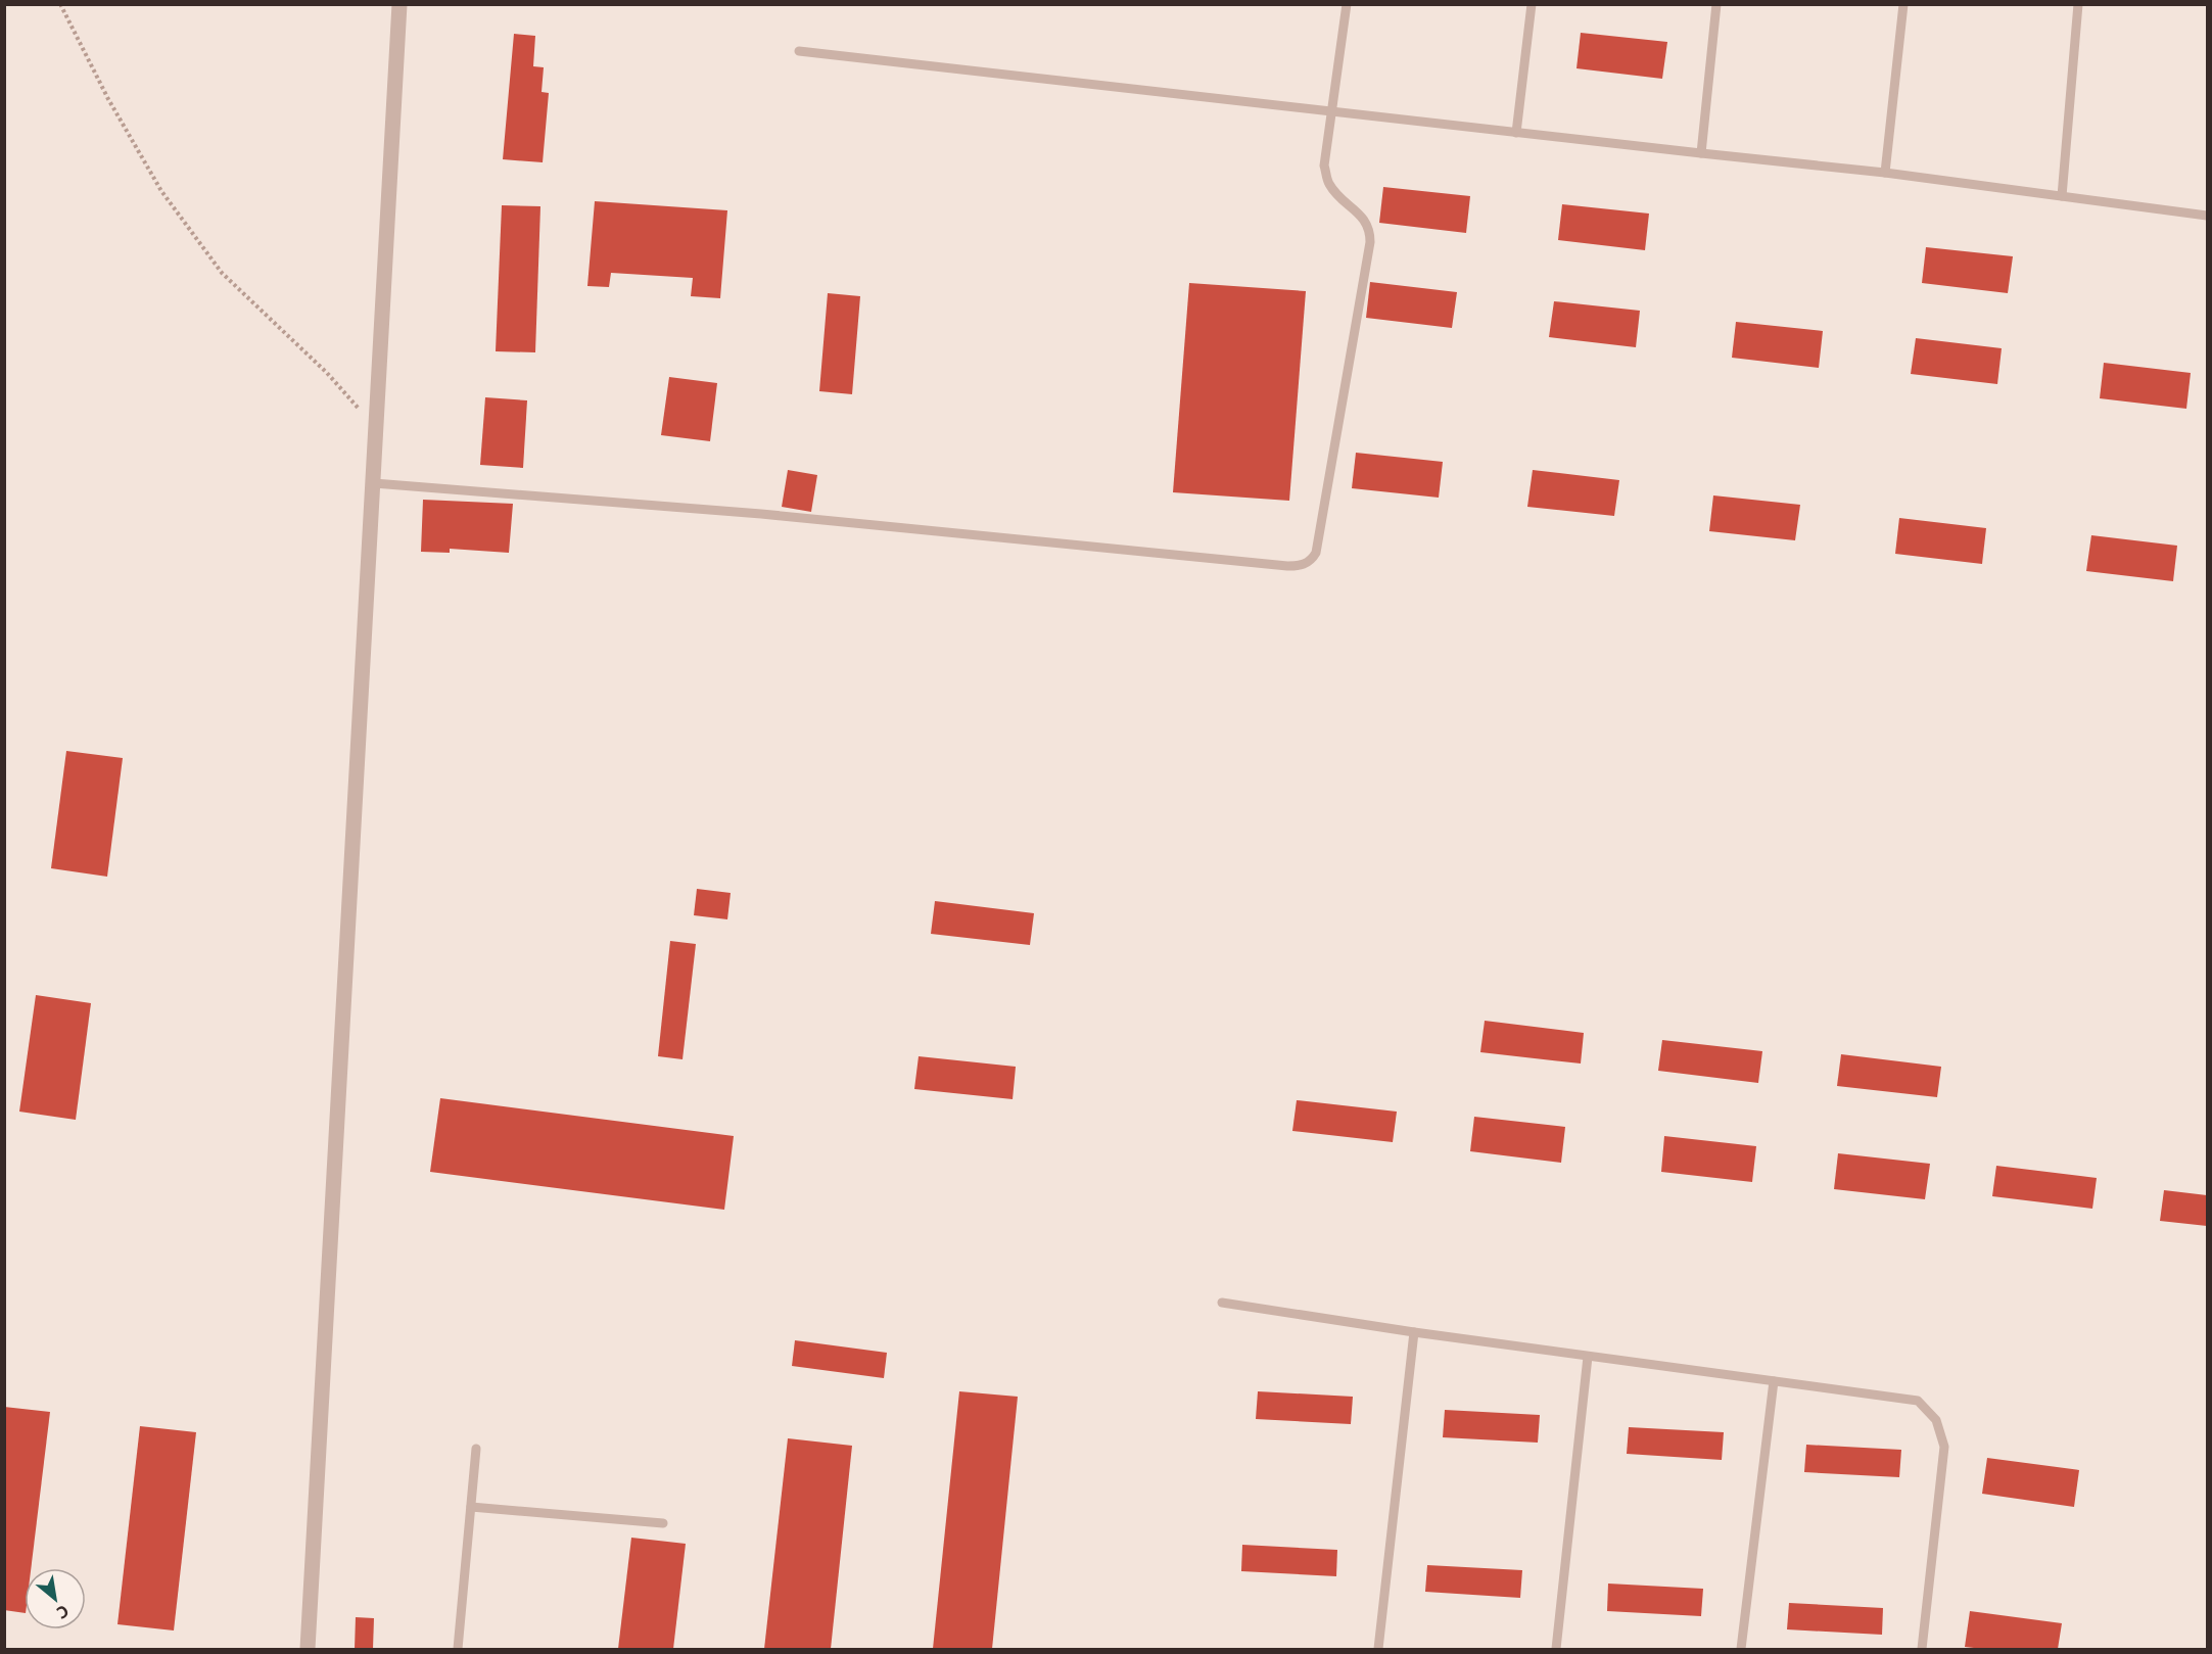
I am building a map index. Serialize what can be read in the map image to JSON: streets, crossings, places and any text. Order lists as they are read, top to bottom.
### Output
{
  "north": "bottom right"
}
